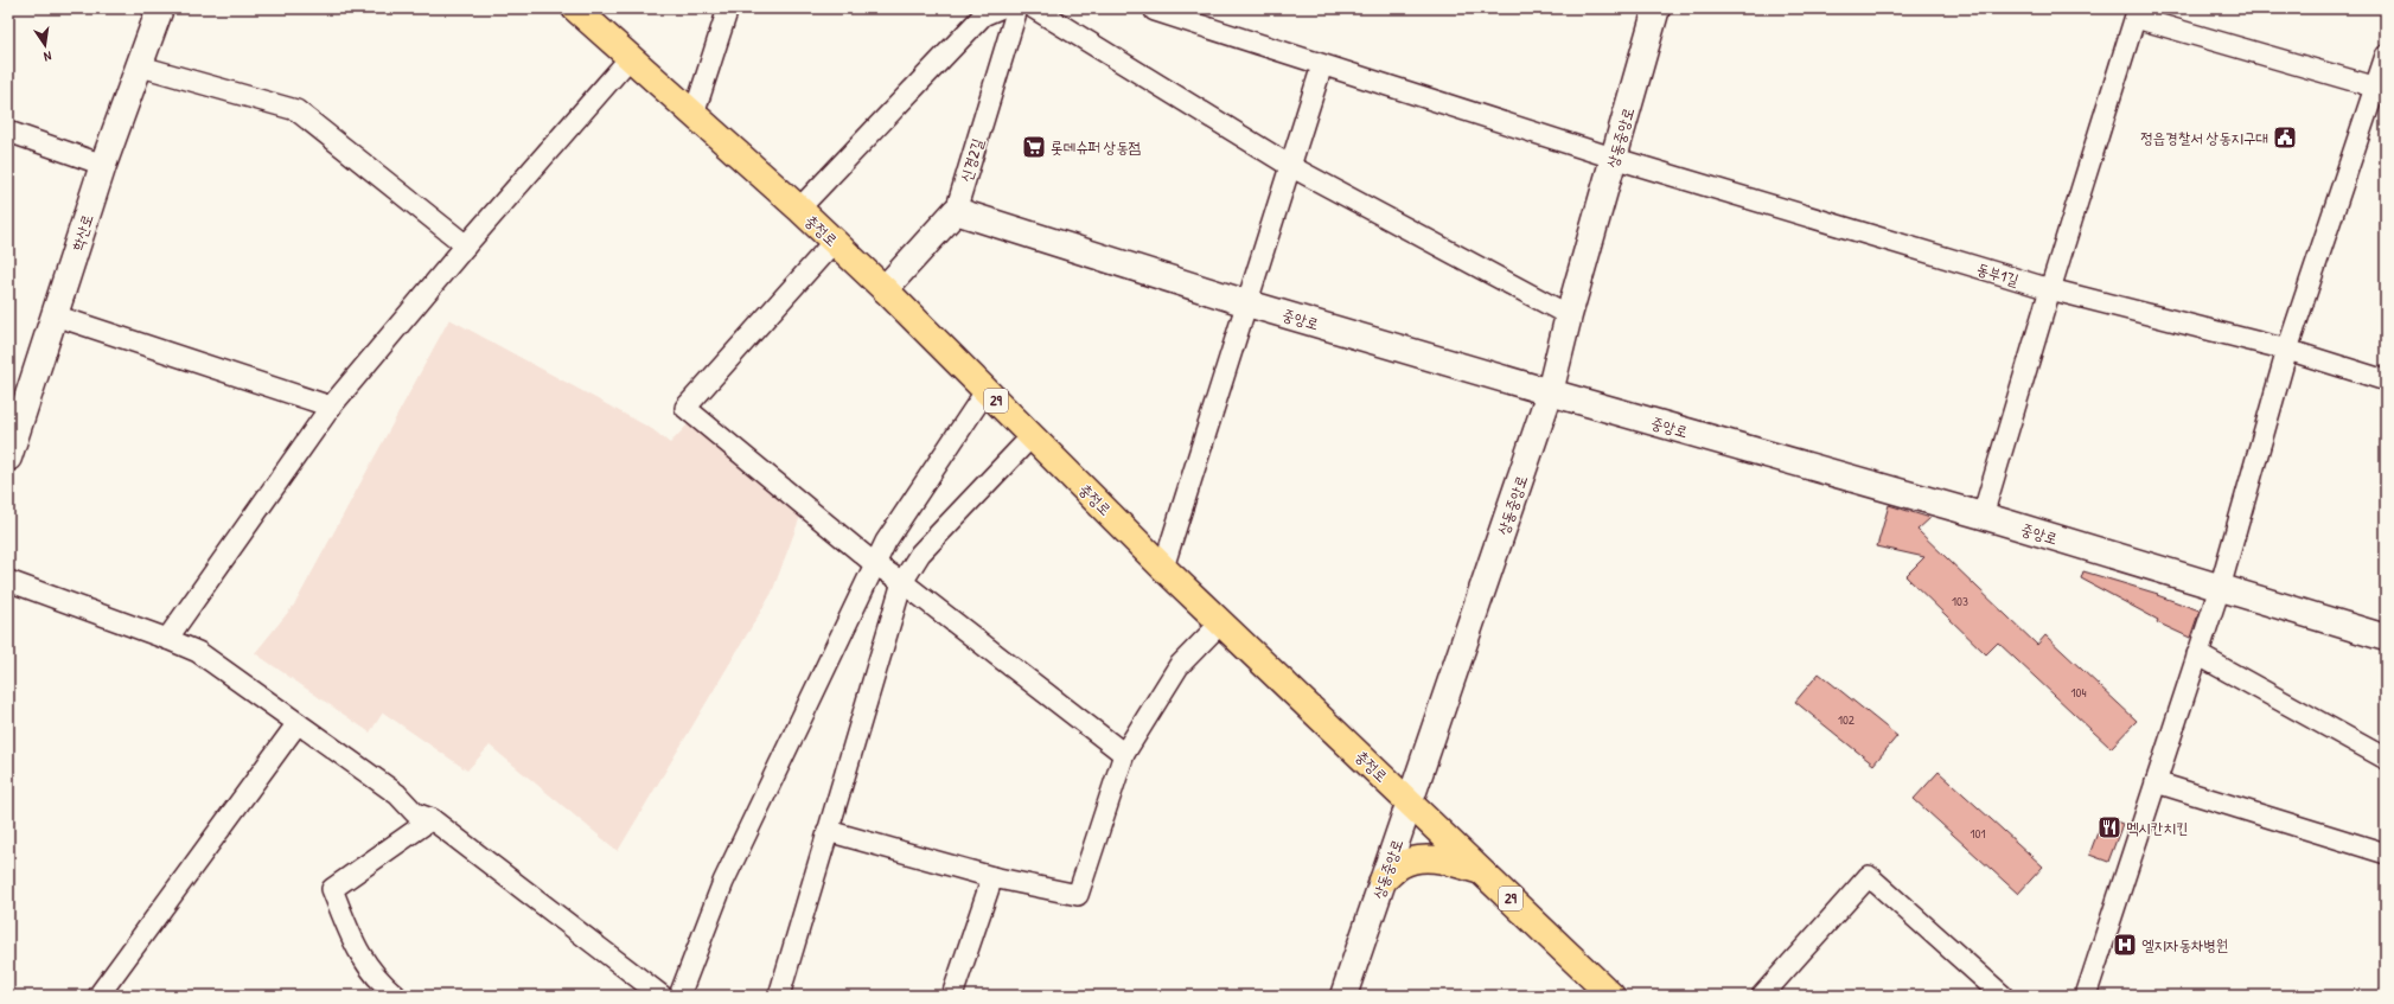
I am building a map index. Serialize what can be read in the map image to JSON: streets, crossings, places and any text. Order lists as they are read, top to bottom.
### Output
{
  "streets": {
    "main road": ["충정로", "29"],
    "street": [
      "상동중앙로",
      "신경2길",
      "학산로",
      "동부1길",
      "중앙로"
    ]
  },
  "crossings": [
    ["상동중앙로", "충정로"],
    ["상동중앙로", "동부1길"],
    ["상동중앙로", "중앙로"],
    ["신경2길", "충정로"],
    ["신경2길", "중앙로"]
  ],
  "places": {
    "public building": ["정읍경찰서 상동지구대"],
    "supermarket": ["롯데슈퍼 상동점"],
    "restaurant": ["멕시칸치킨"],
    "hospital": ["엘지자동차병원"]
  },
  "house_numbers": [
    "103",
    "104",
    "102",
    "101"
  ],
  "north": "bottom"
}
